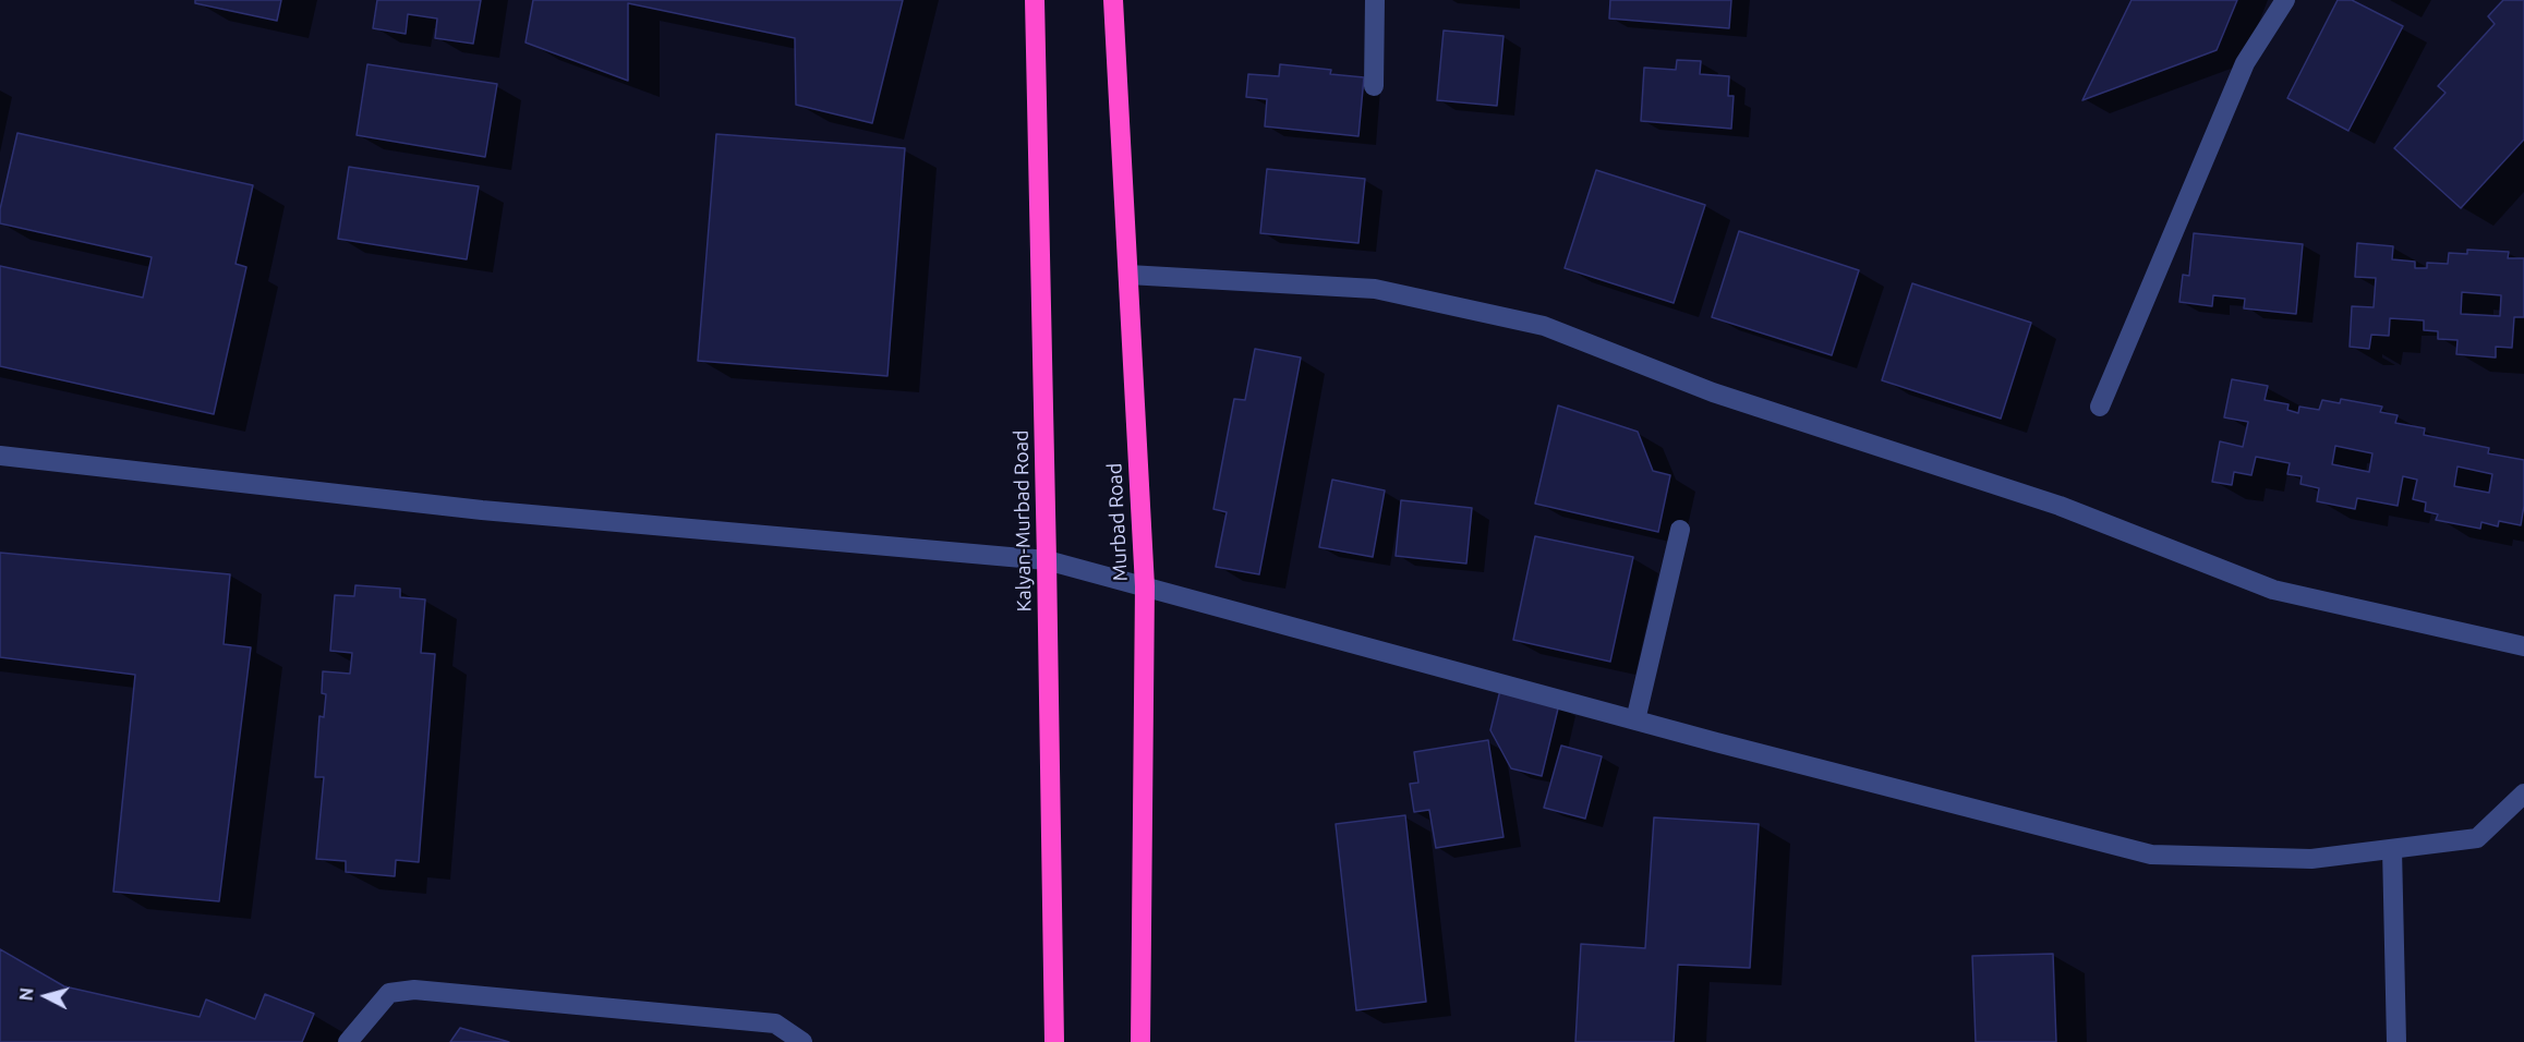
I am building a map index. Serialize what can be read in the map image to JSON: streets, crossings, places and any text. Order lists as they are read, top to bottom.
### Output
{
  "streets": {
    "highway": ["Kalyan-Murbad Road", "Murbad Road"]
  },
  "north": "left"
}
